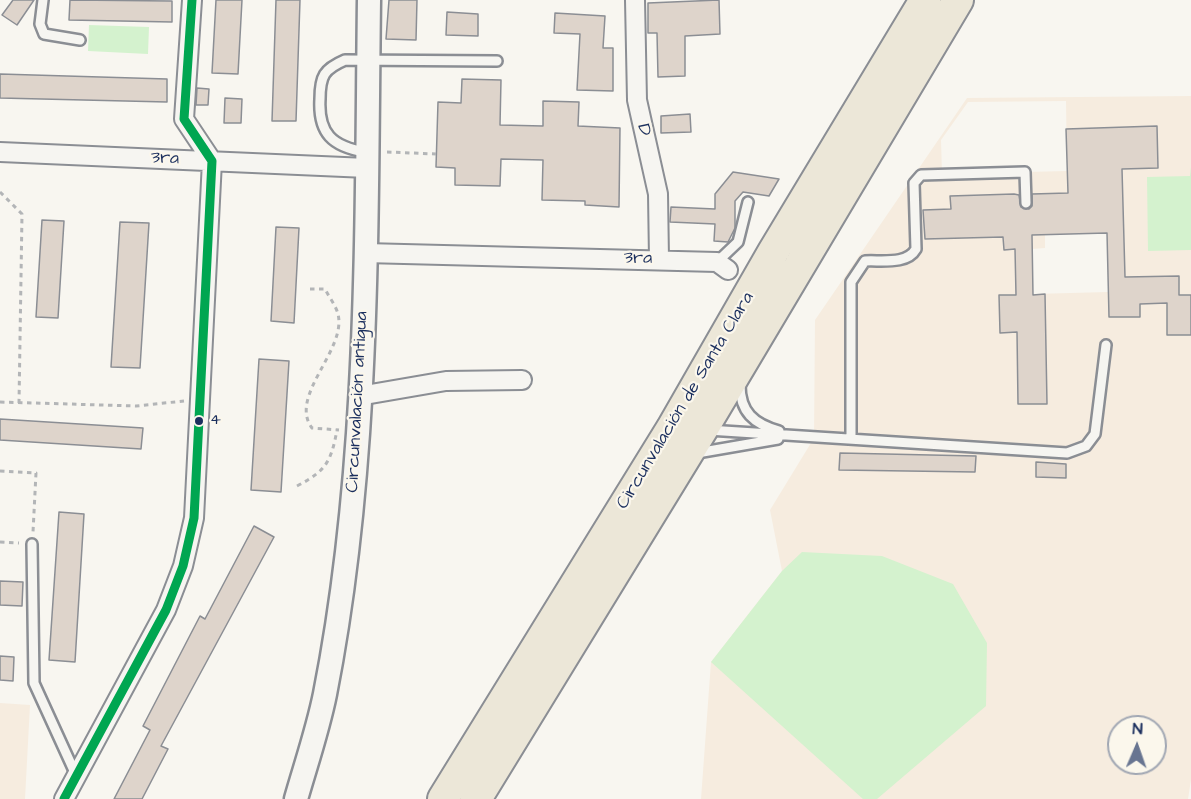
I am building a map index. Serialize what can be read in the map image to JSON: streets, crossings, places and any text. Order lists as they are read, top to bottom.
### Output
{
  "streets": {
    "highway": ["Circunvalación de Santa Clara"],
    "street": ["D", "3ra", "Circunvalación antigua"]
  },
  "crossings": [
    ["D", "3ra"],
    ["3ra", "Circunvalación antigua"]
  ],
  "places": ["4"],
  "north": "top"
}
